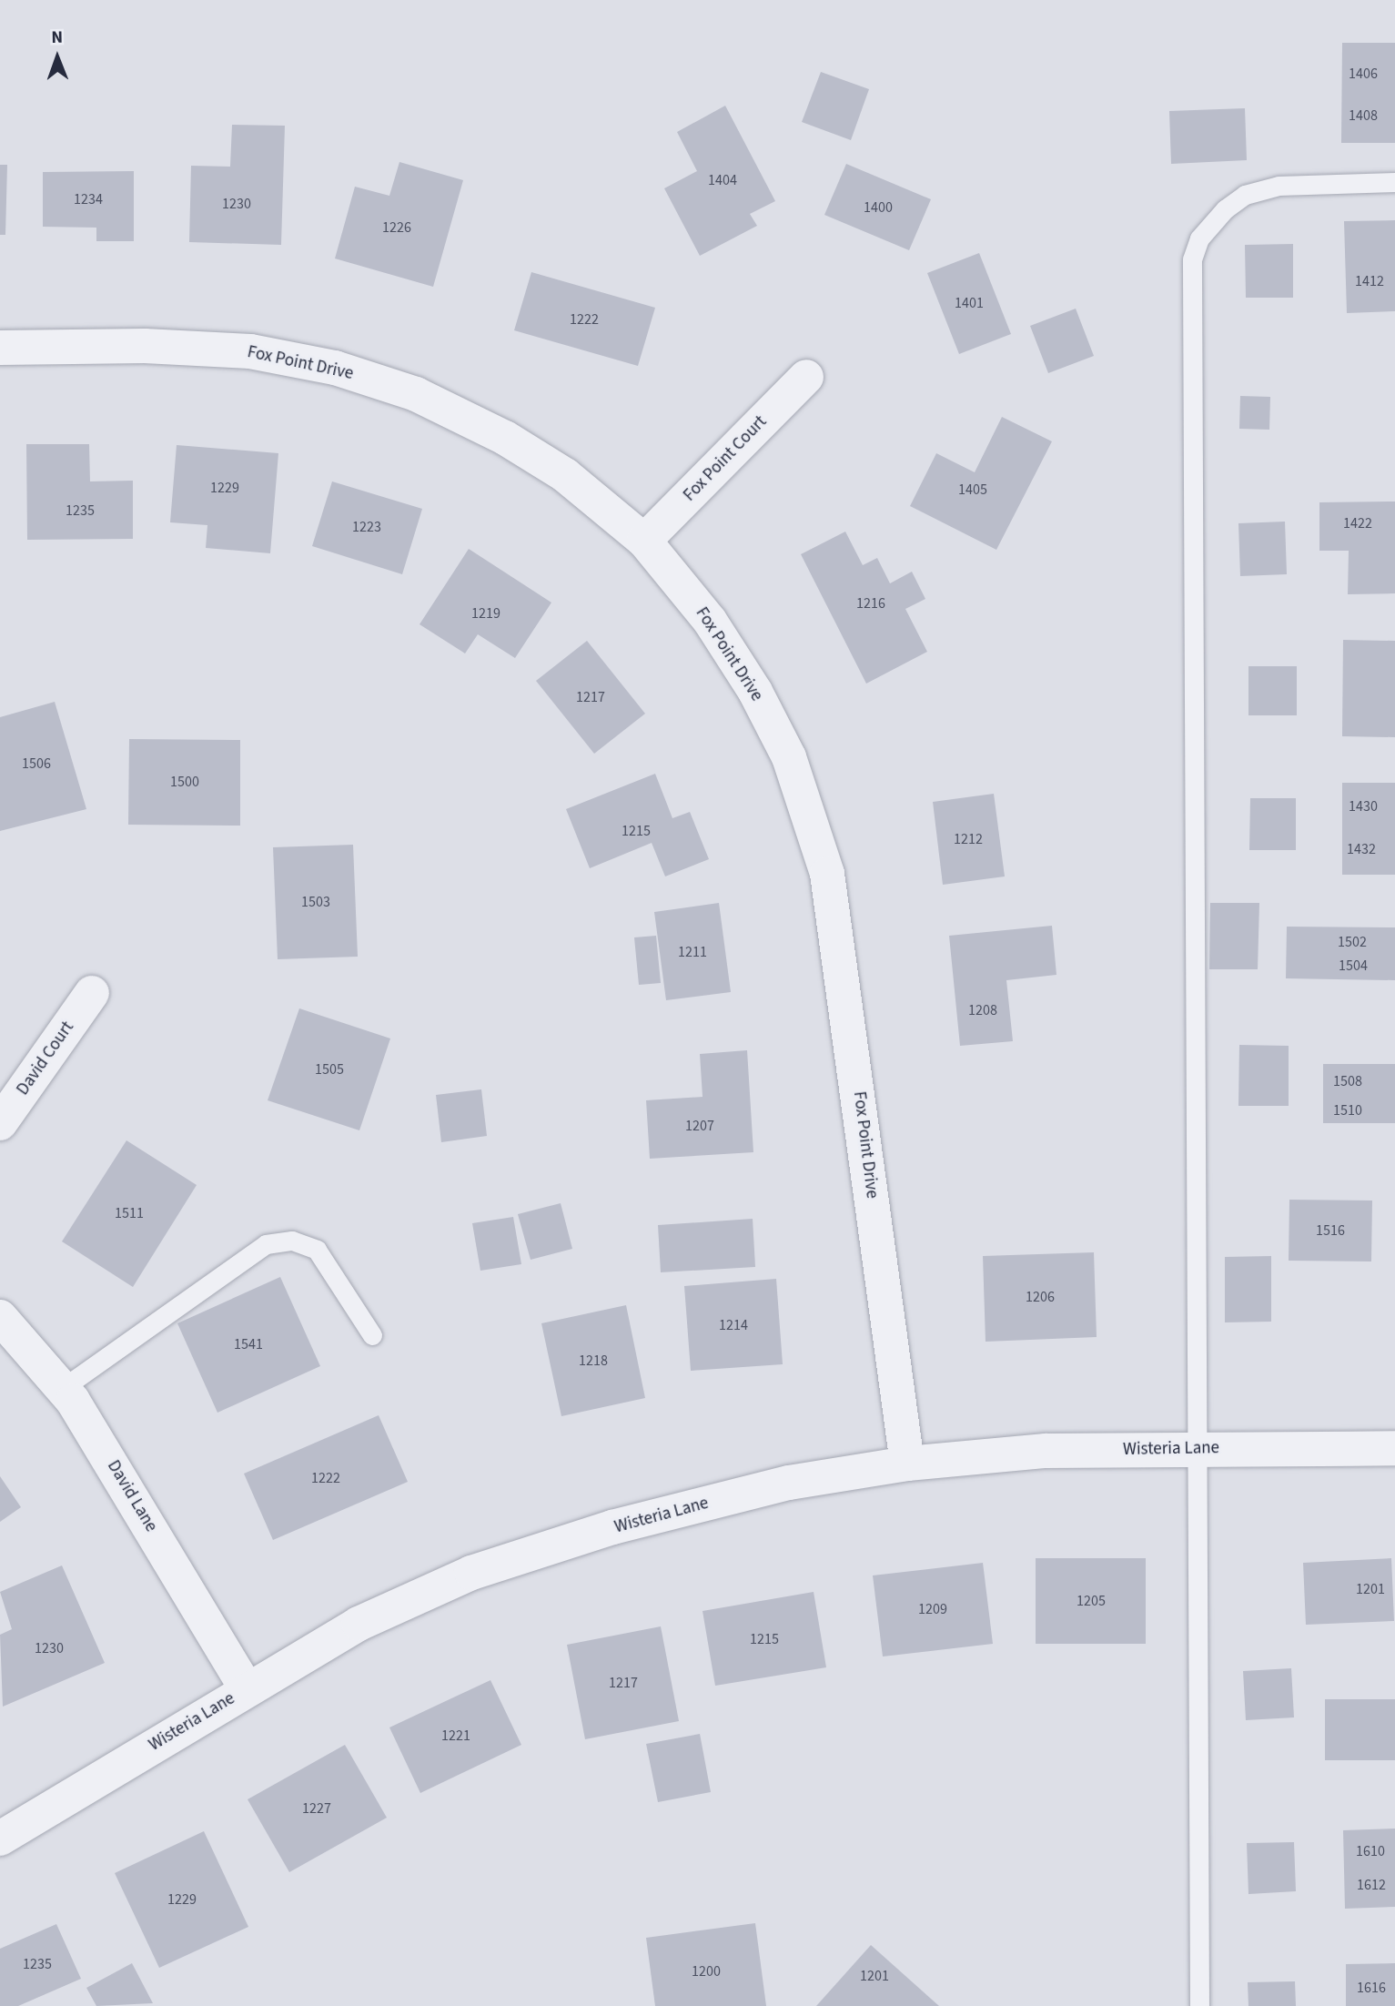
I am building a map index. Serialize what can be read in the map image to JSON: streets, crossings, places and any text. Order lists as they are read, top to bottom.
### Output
{
  "streets": {
    "street": [
      "Fox Point Drive",
      "Fox Point Court",
      "David Court",
      "Wisteria Lane",
      "David Lane"
    ]
  },
  "crossings": [
    ["Fox Point Drive", "Fox Point Court"],
    ["Fox Point Drive", "Wisteria Lane"],
    ["Wisteria Lane", "David Lane"]
  ],
  "house_numbers": [
    "1406",
    "1408",
    "1404",
    "1234",
    "1230",
    "1400",
    "1226",
    "1412",
    "1401",
    "1222",
    "1229",
    "1405",
    "1235",
    "1422",
    "1223",
    "1216",
    "1219",
    "1217",
    "1506",
    "1500",
    "1430",
    "1215",
    "1212",
    "1432",
    "1503",
    "1502",
    "1211",
    "1504",
    "1208",
    "1505",
    "1508",
    "1510",
    "1207",
    "1511",
    "1516",
    "1206",
    "1214",
    "1541",
    "1218",
    "1222",
    "1201",
    "1205",
    "1209",
    "1215",
    "1230",
    "1217",
    "1221",
    "1227",
    "1610",
    "1612",
    "1229",
    "1235",
    "1200",
    "1201",
    "1616"
  ],
  "north": "top"
}
